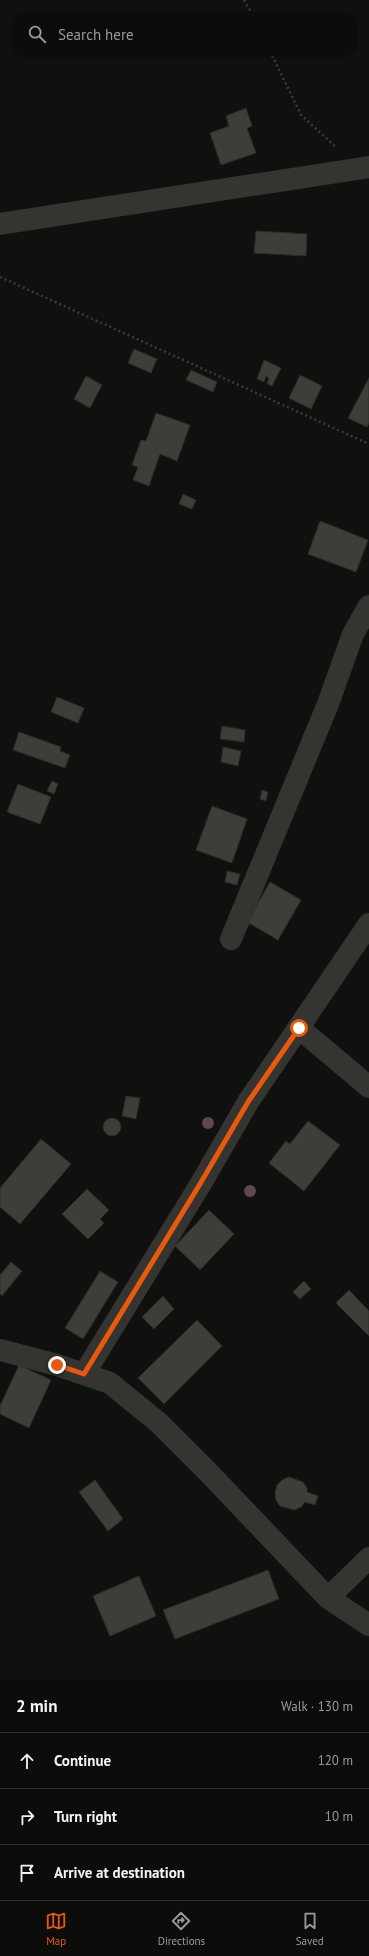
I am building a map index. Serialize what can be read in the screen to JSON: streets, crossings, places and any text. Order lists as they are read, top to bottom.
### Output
{
  "page": {
    "search": "Search here",
    "heading": ["2 min", "Walk · 130 m"],
    "list": [
      ["Continue", "120 m"],
      ["Turn right", "10 m"],
      "Arrive at destination"
    ],
    "nav": ["Map", "Directions", "Saved"]
  }
}
